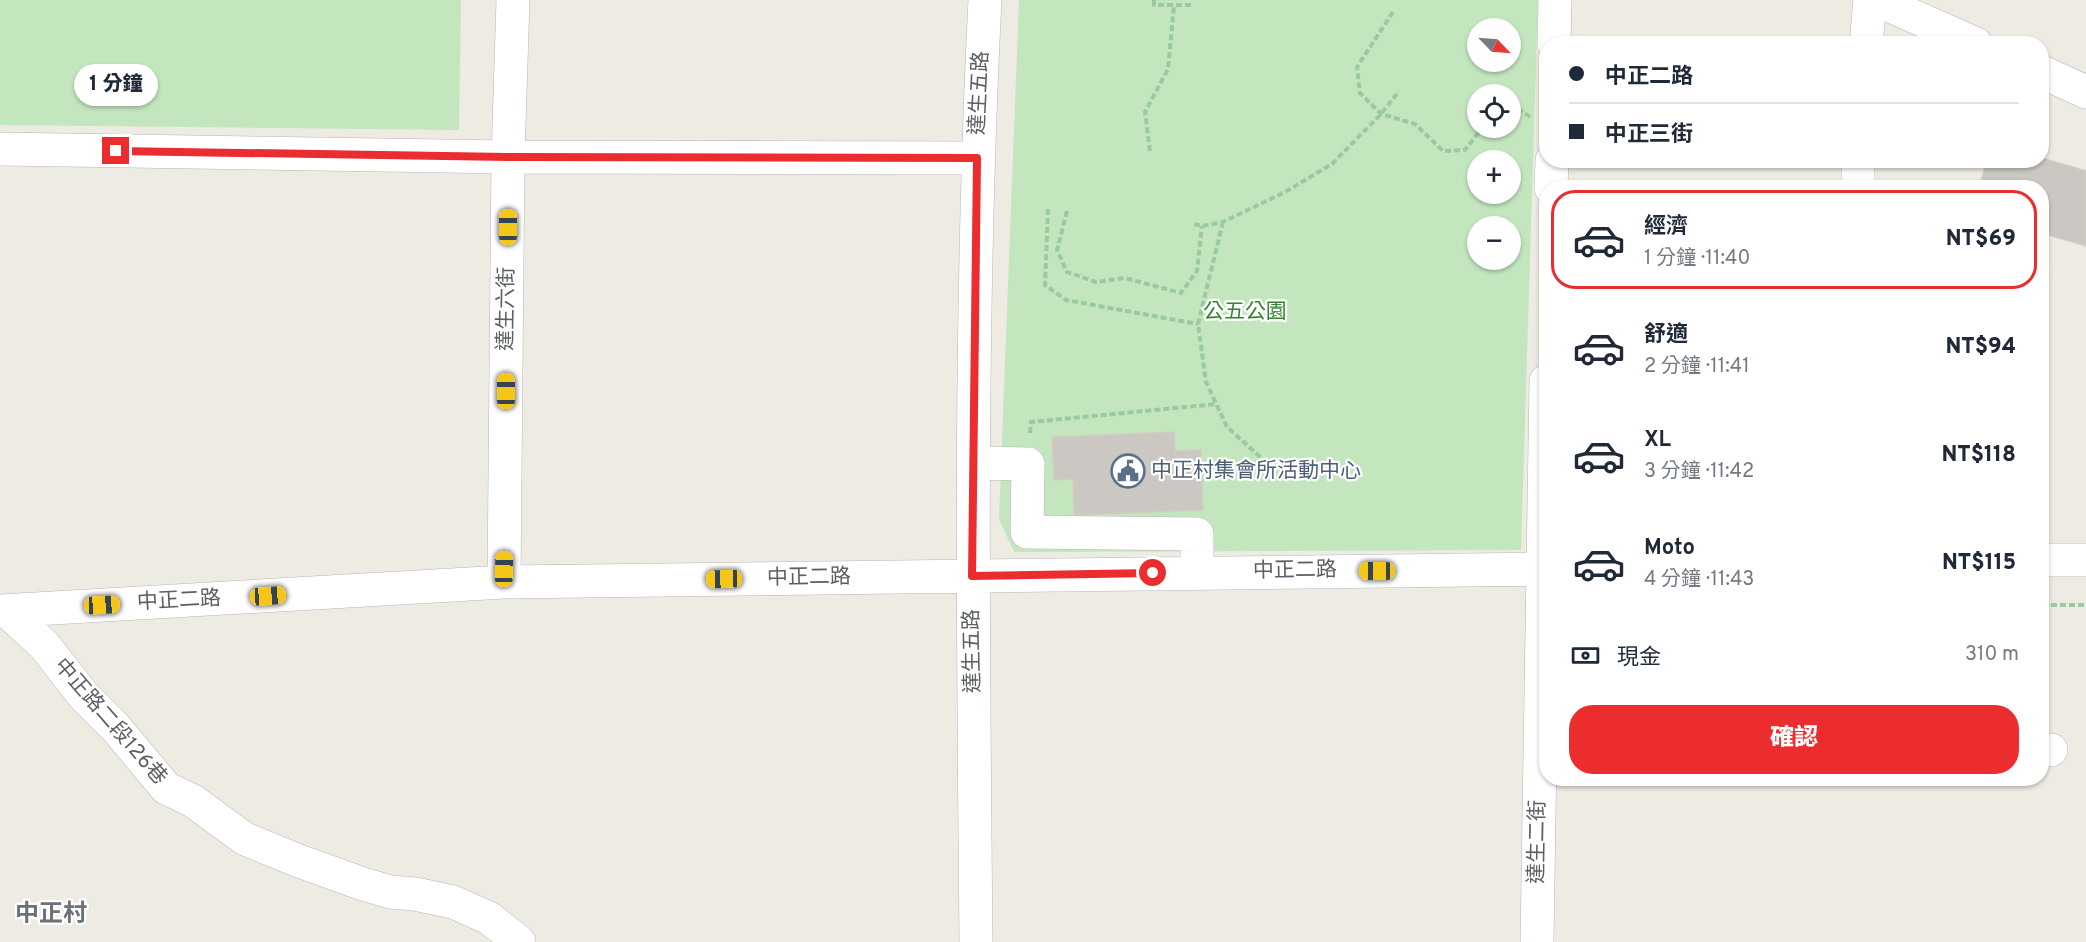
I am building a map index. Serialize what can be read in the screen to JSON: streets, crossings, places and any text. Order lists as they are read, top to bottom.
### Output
{
  "streets": {
    "street": [
      "達生五路",
      "達生六街",
      "中正二路",
      "中正路二段126巷",
      "達生二街"
    ]
  },
  "crossings": [
    ["達生五路", "中正二路"],
    ["達生六街", "中正二路"],
    ["中正二路", "中正路二段126巷"]
  ],
  "districts": ["中正村"],
  "parks": ["公五公園"],
  "places": {
    "public building": ["中正村集會所活動中心"]
  },
  "north": "bottom right",
  "page": {
    "map_buttons": ["+", "−"],
    "banner": ["中正二路", "中正三街"],
    "bubble": "1 分鐘",
    "list": [
      {
        "name": "經濟",
        "note": "1 分鐘 · 11:40",
        "value": "NT$69"
      },
      {
        "name": "舒適",
        "note": "2 分鐘 · 11:41",
        "value": "NT$94"
      },
      {
        "name": "XL",
        "note": "3 分鐘 · 11:42",
        "value": "NT$118"
      },
      {
        "name": "Moto",
        "note": "4 分鐘 · 11:43",
        "value": "NT$115"
      }
    ],
    "pay": ["現金", "310 m"],
    "buttons": "確認"
  }
}
